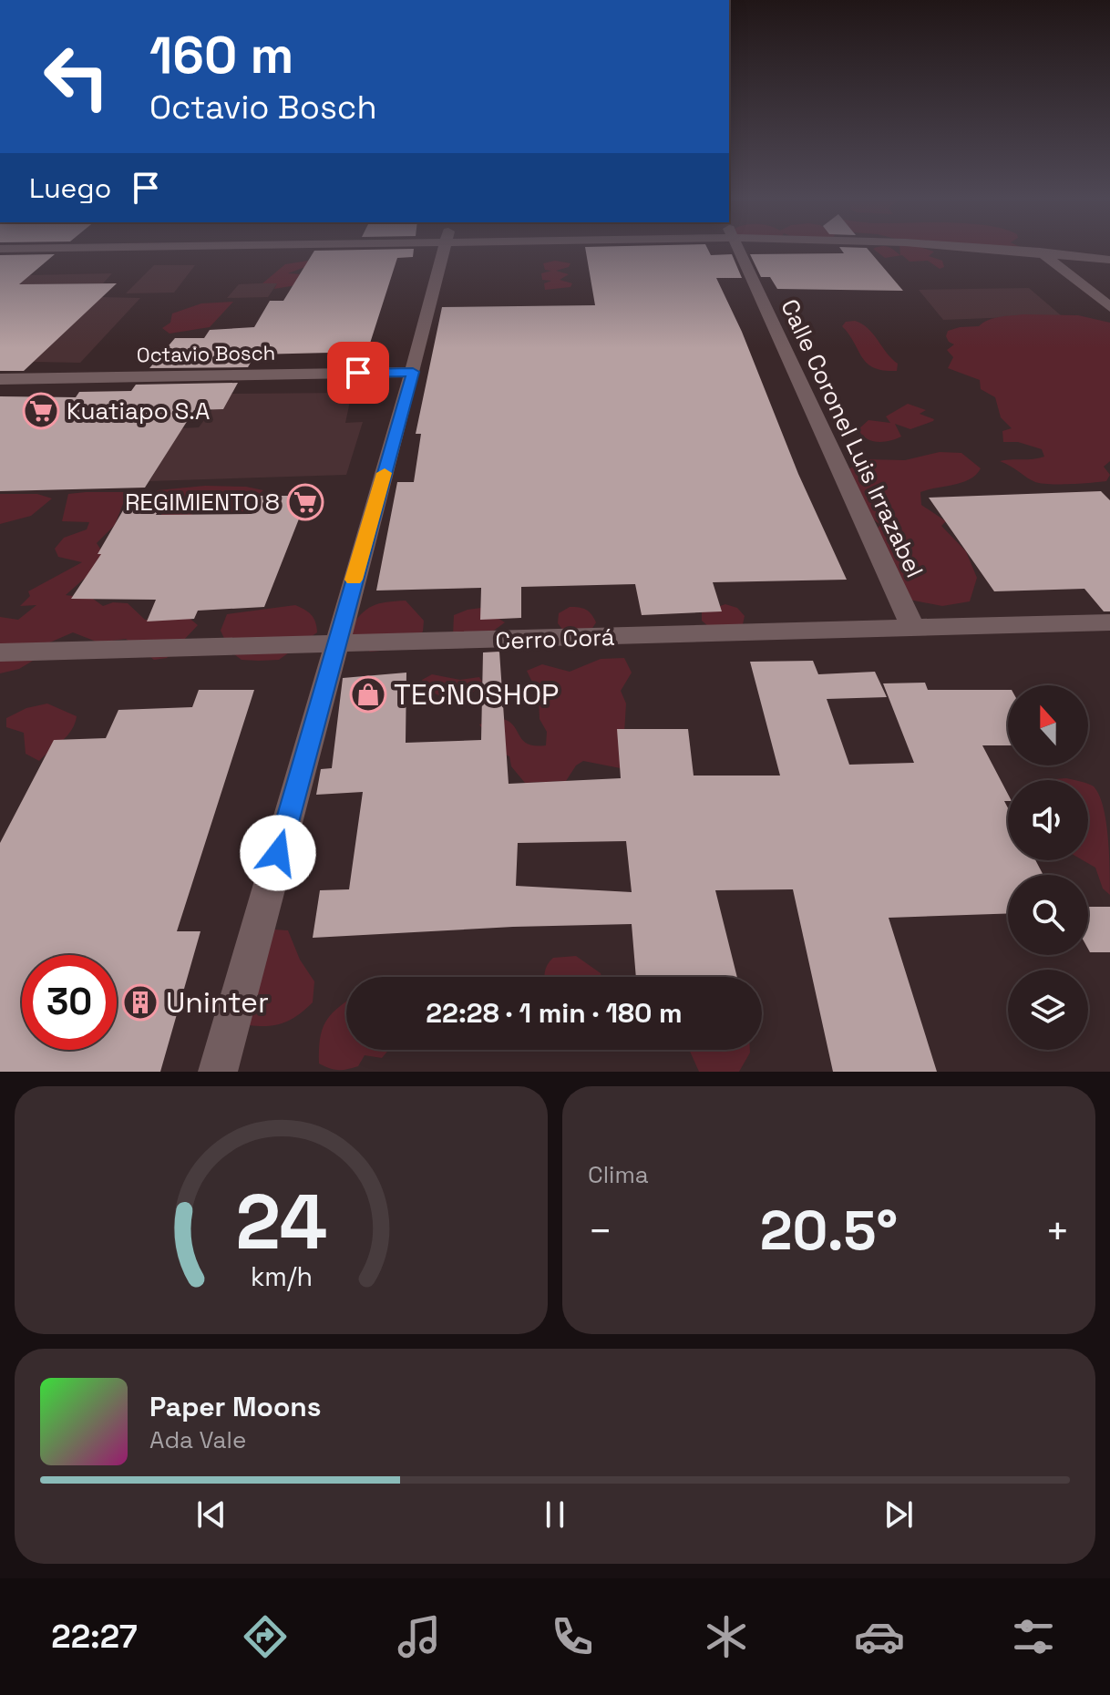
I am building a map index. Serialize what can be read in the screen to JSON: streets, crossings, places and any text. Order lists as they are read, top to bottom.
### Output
{
  "streets": {
    "street": ["Octavio Bosch", "Calle Coronel Luis Irrazabel", "Cerro Corá"]
  },
  "crossings": [
    ["Calle Coronel Luis Irrazabel", "Cerro Corá"]
  ],
  "places": {
    "supermarket": ["Kuatiapo S.A", "REGIMIENTO 8"],
    "shop": ["TECNOSHOP"],
    "building": ["Uninter"]
  },
  "north": "top",
  "page": {
    "turn": ["160 m", "Octavio Bosch"],
    "then": "Luego",
    "limit": "30",
    "trip": "22:28 · 1 min · 180 m",
    "tile": "Clima",
    "heat": ["−", "20.5°", "+"],
    "song": ["Paper Moons", "Ada Vale"],
    "tabs": "22:27",
    "gauge": ["24", "km/h"]
  }
}
